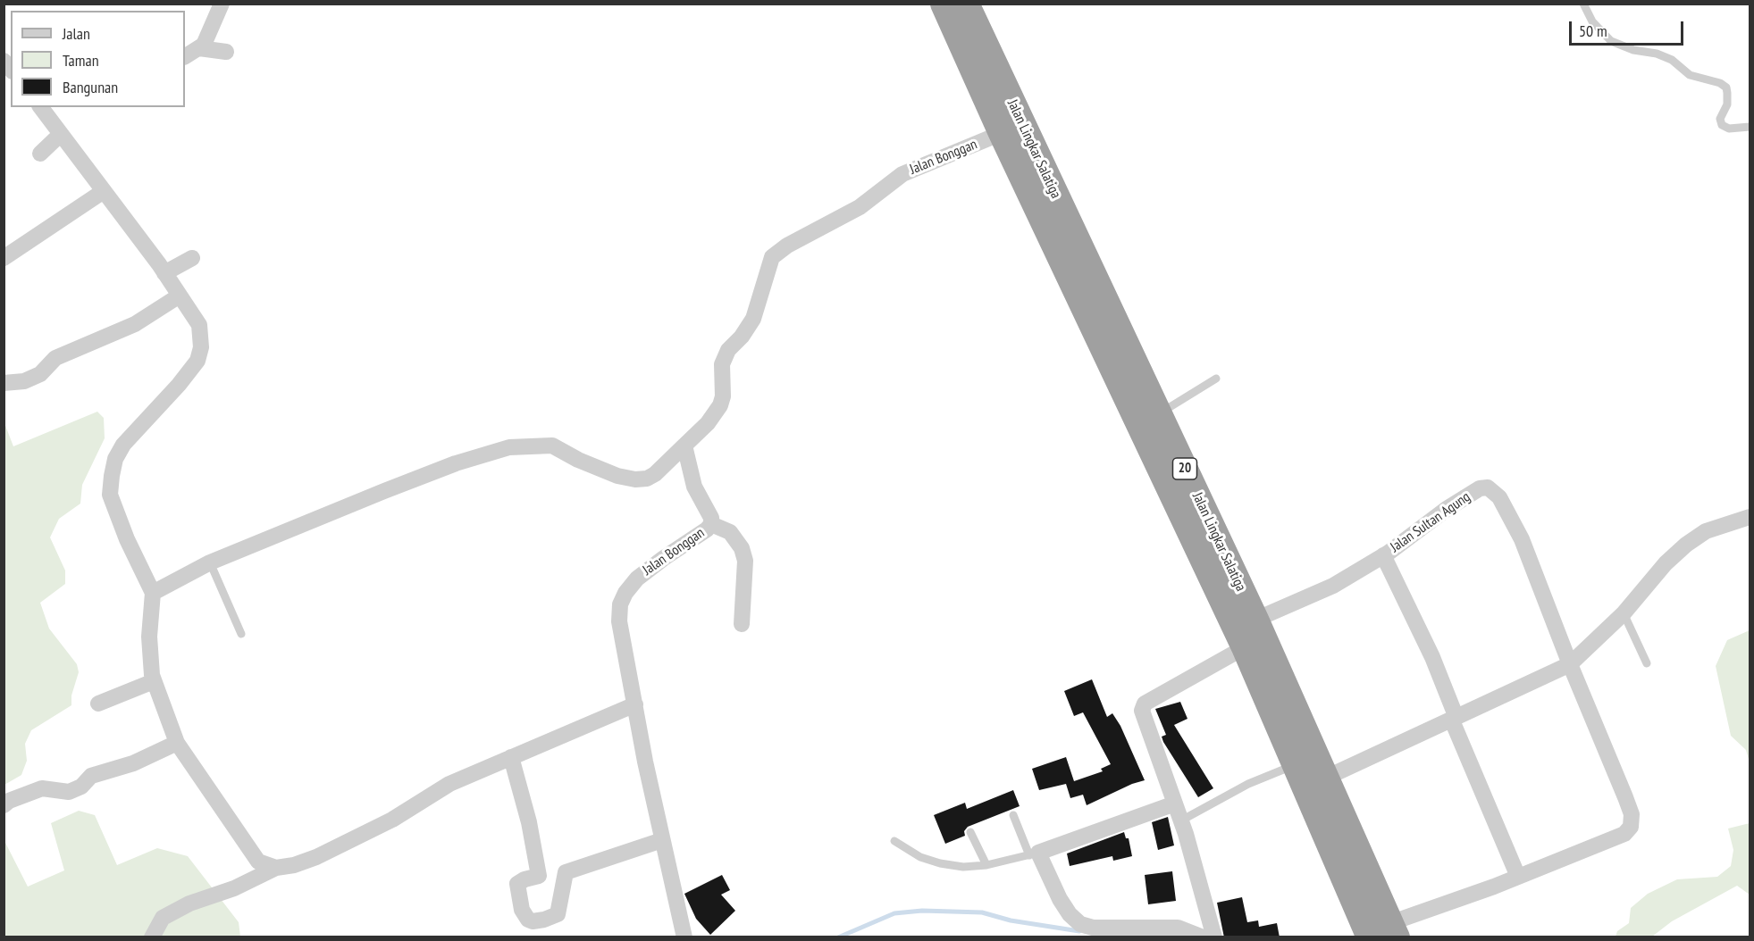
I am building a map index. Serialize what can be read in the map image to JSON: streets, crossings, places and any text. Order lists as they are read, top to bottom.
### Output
{
  "streets": {
    "highway": ["Jalan Lingkar Salatiga", "20"],
    "street": ["Jalan Bonggan", "Jalan Sultan Agung"]
  },
  "crossings": [
    ["Jalan Lingkar Salatiga", "Jalan Bonggan"],
    ["Jalan Lingkar Salatiga", "Jalan Sultan Agung"]
  ],
  "legend": ["Jalan", "Taman", "Bangunan"],
  "scale_bar": "50 m"
}
